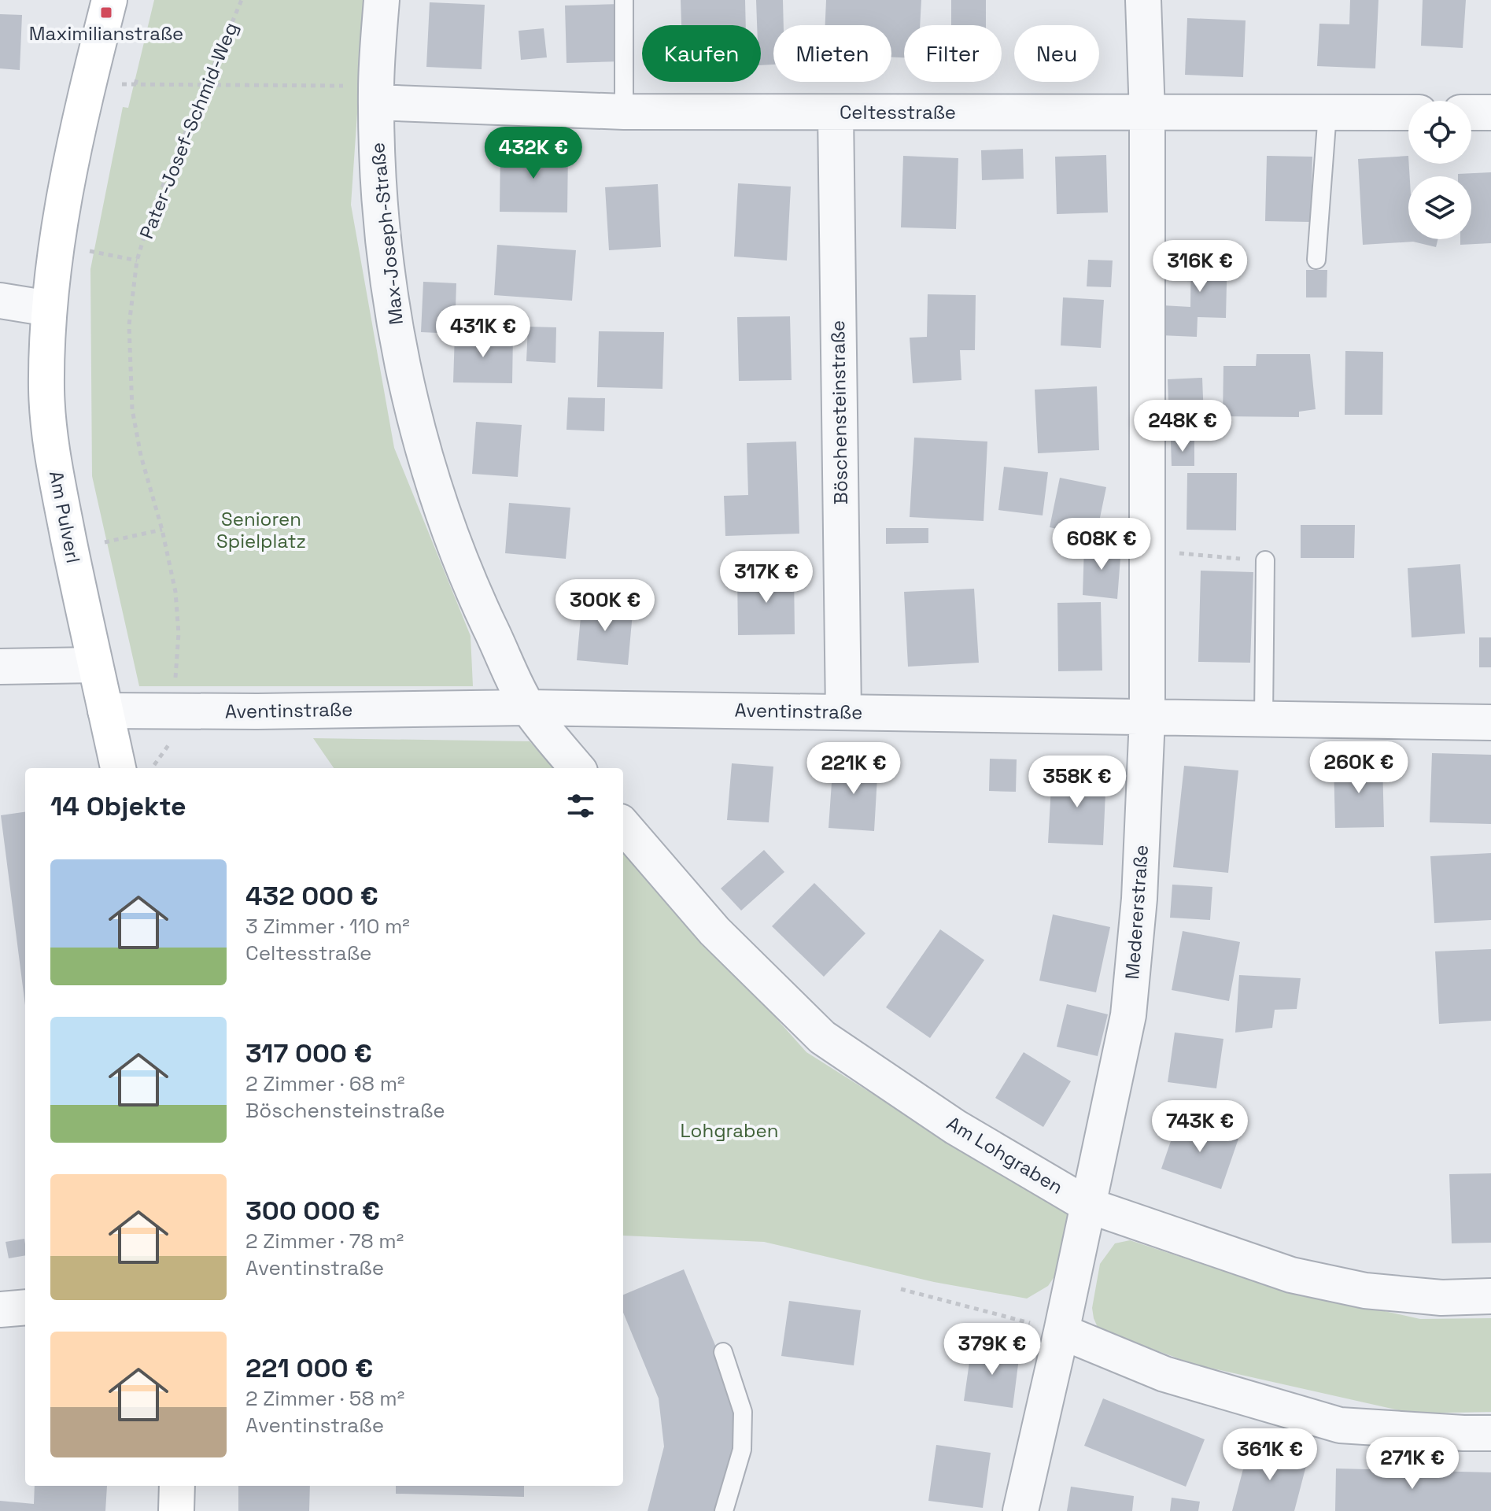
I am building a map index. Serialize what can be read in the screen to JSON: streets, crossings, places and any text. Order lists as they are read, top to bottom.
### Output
{
  "streets": {
    "street": [
      "Celtesstraße",
      "Max-Joseph-Straße",
      "Böschensteinstraße",
      "Am Pulverl",
      "Aventinstraße",
      "Medererstraße",
      "Am Lohgraben"
    ],
    "path": ["Pater-Josef-Schmid-Weg"]
  },
  "crossings": [
    ["Celtesstraße", "Max-Joseph-Straße"],
    ["Celtesstraße", "Böschensteinstraße"],
    ["Celtesstraße", "Medererstraße"],
    ["Max-Joseph-Straße", "Aventinstraße"],
    ["Böschensteinstraße", "Aventinstraße"],
    ["Am Pulverl", "Aventinstraße"],
    ["Aventinstraße", "Medererstraße"],
    ["Medererstraße", "Am Lohgraben"]
  ],
  "parks": ["Senioren Spielplatz", "Lohgraben"],
  "places": {
    "transit": ["Maximilianstraße"]
  },
  "page": {
    "chip": [
      "Kaufen",
      "Mieten",
      "Filter",
      "Neu"
    ],
    "price": [
      "432K €",
      "316K €",
      "431K €",
      "248K €",
      "608K €",
      "317K €",
      "300K €",
      "260K €",
      "221K €",
      "358K €",
      "743K €",
      "379K €",
      "361K €",
      "271K €"
    ],
    "heading": "14 Objekte",
    "list": [
      {
        "name": "432 000 €",
        "note": "3 Zimmer · 110 m² · Celtesstraße"
      },
      {
        "name": "317 000 €",
        "note": "2 Zimmer · 68 m² · Böschensteinstraße"
      },
      {
        "name": "300 000 €",
        "note": "2 Zimmer · 78 m² · Aventinstraße"
      },
      {
        "name": "221 000 €",
        "note": "2 Zimmer · 58 m² · Aventinstraße"
      }
    ]
  }
}
